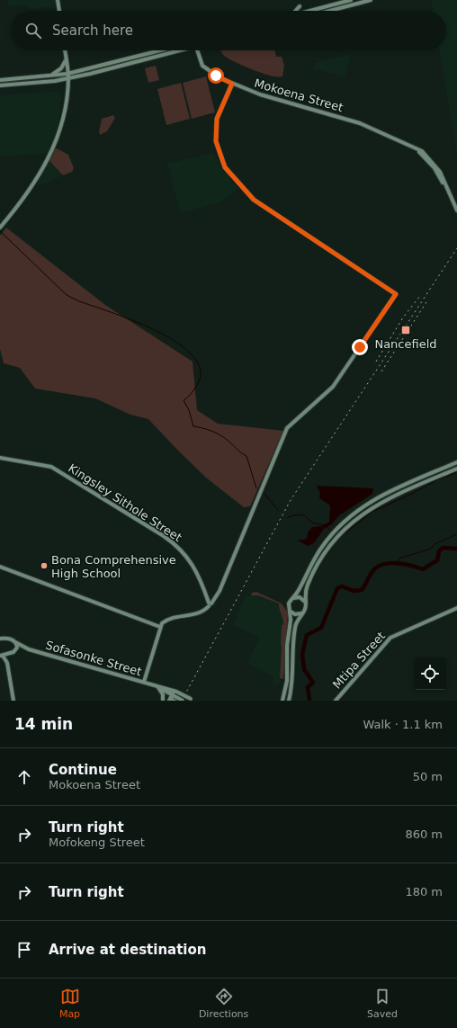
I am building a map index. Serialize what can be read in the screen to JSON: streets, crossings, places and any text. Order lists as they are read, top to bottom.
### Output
{
  "streets": {
    "main road": [
      "Mokoena Street",
      "Kingsley Sithole Street",
      "Sofasonke Street",
      "Mtipa Street"
    ]
  },
  "places": {
    "transit": ["Nancefield"],
    "other": ["Bona Comprehensive High School"]
  },
  "page": {
    "search": "Search here",
    "heading": ["14 min", "Walk · 1.1 km"],
    "list": [
      ["Continue", "Mokoena Street", "50 m"],
      ["Turn right", "Mofokeng Street", "860 m"],
      ["Turn right", "180 m"],
      "Arrive at destination"
    ],
    "nav": ["Map", "Directions", "Saved"]
  }
}
